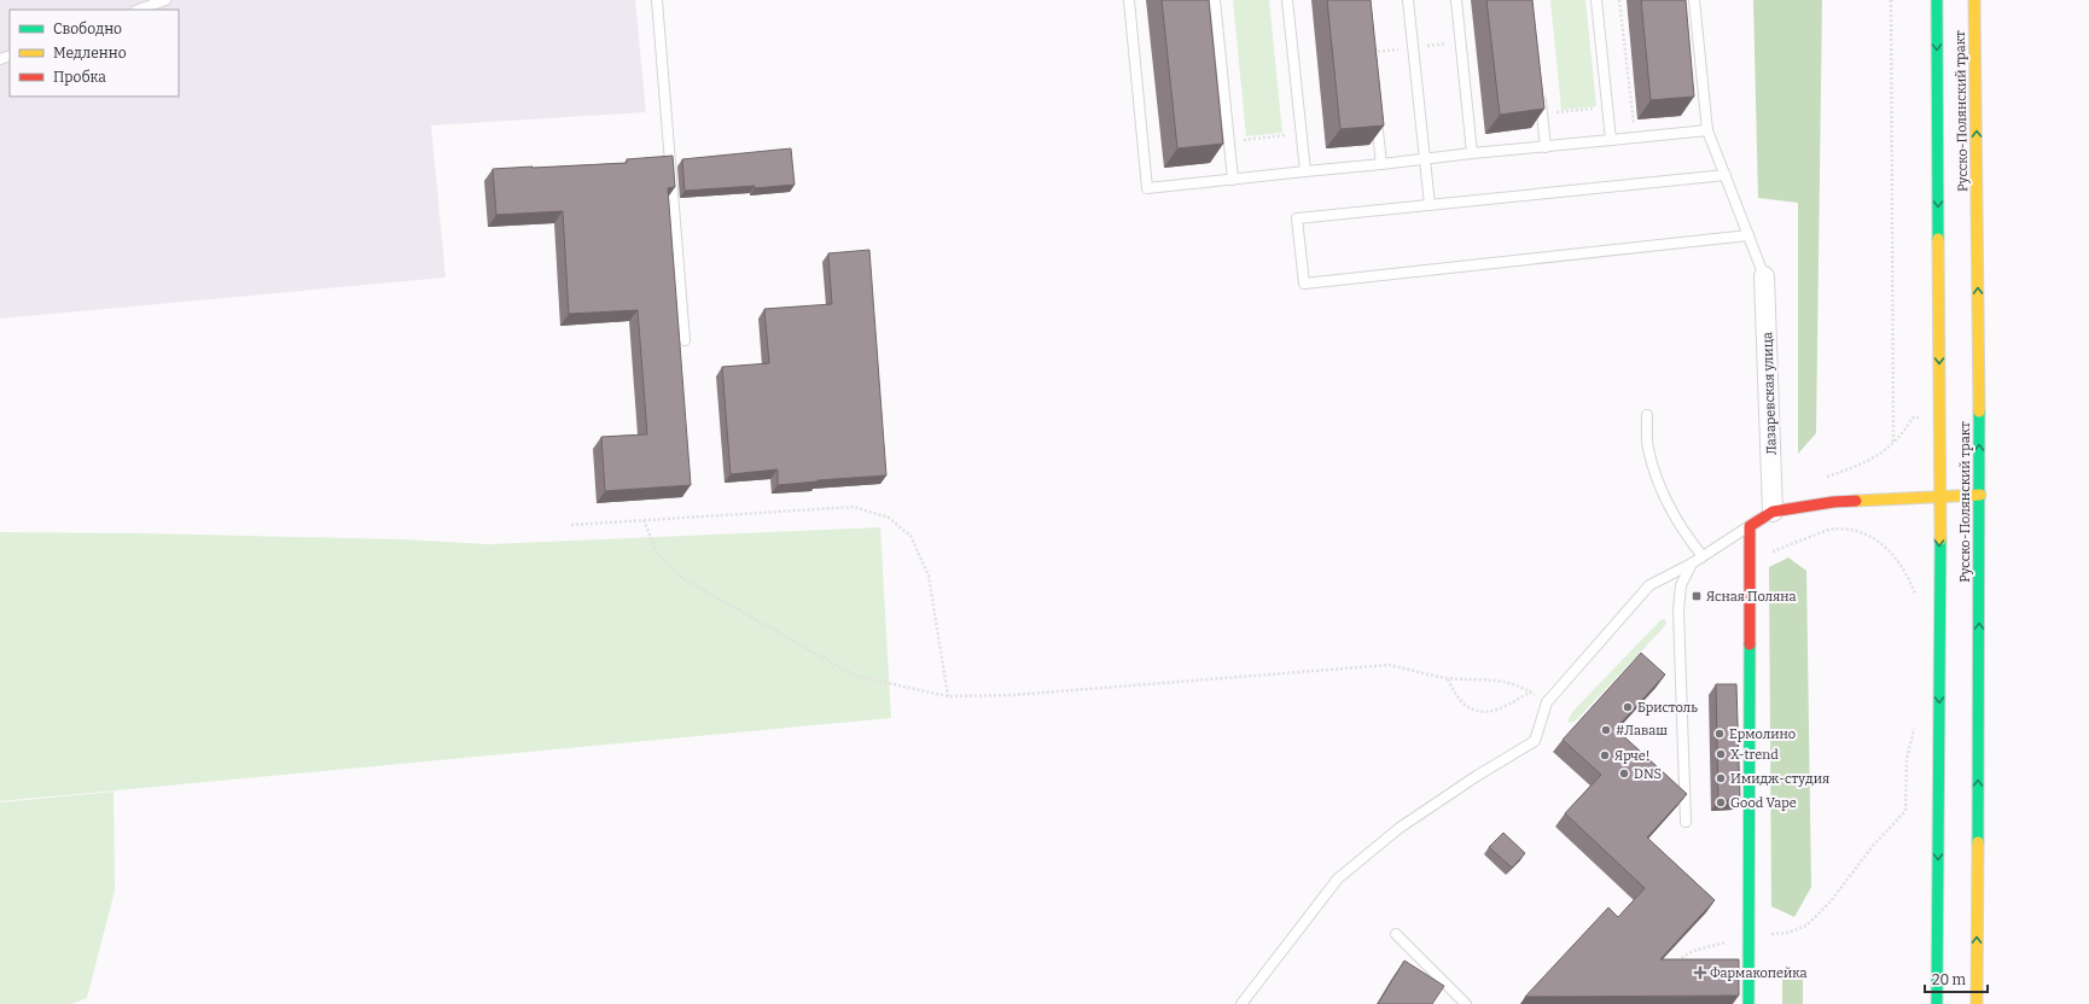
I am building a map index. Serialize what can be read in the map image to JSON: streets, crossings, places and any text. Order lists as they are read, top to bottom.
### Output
{
  "streets": {
    "main road": ["Русско-Полянский тракт"],
    "street": ["Лазаревская улица"]
  },
  "places": {
    "transit": ["Ясная Поляна"],
    "other": [
      "Бристоль",
      "#Лаваш",
      "Ермолино",
      "X-trend",
      "Ярче!",
      "DNS",
      "Имидж-студия",
      "Good Vape"
    ],
    "health": ["Фармакопейка"]
  },
  "legend": ["Свободно", "Медленно", "Пробка"],
  "scale_bar": "20 m"
}
